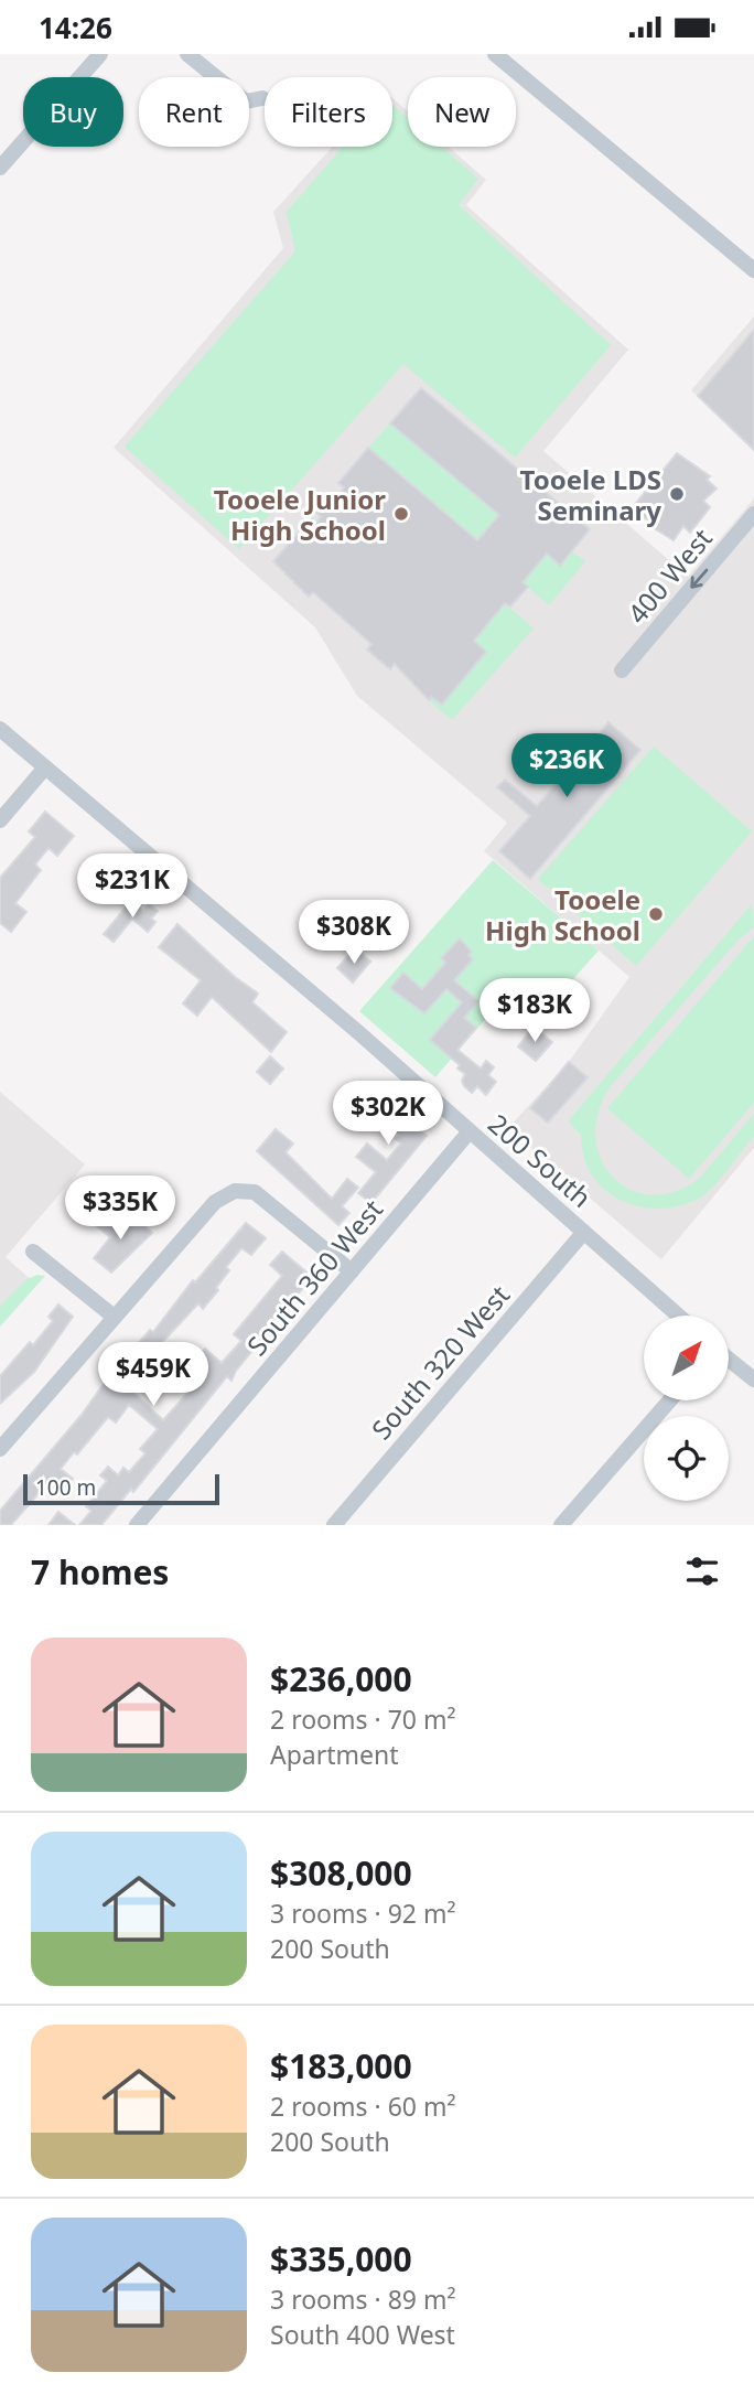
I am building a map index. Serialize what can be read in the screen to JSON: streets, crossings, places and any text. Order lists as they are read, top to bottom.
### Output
{
  "streets": {
    "street": [
      "400 West",
      "200 South",
      "South 360 West",
      "South 320 West"
    ]
  },
  "crossings": [
    ["200 South", "South 360 West"],
    ["200 South", "South 320 West"]
  ],
  "one_way": ["400 West"],
  "places": ["Tooele LDS Seminary", "Tooele Junior High School", "Tooele High School"],
  "scale_bar": "100 m",
  "north": "top right",
  "page": {
    "status": "14:26",
    "chip": [
      "Buy",
      "Rent",
      "Filters",
      "New"
    ],
    "price": [
      "$236K",
      "$231K",
      "$308K",
      "$183K",
      "$302K",
      "$335K",
      "$459K"
    ],
    "scale": "100 m",
    "heading": "7 homes",
    "list": [
      {
        "name": "$236,000",
        "note": "2 rooms · 70 m² · Apartment"
      },
      {
        "name": "$308,000",
        "note": "3 rooms · 92 m² · 200 South"
      },
      {
        "name": "$183,000",
        "note": "2 rooms · 60 m² · 200 South"
      },
      {
        "name": "$335,000",
        "note": "3 rooms · 89 m² · South 400 West"
      }
    ]
  }
}
